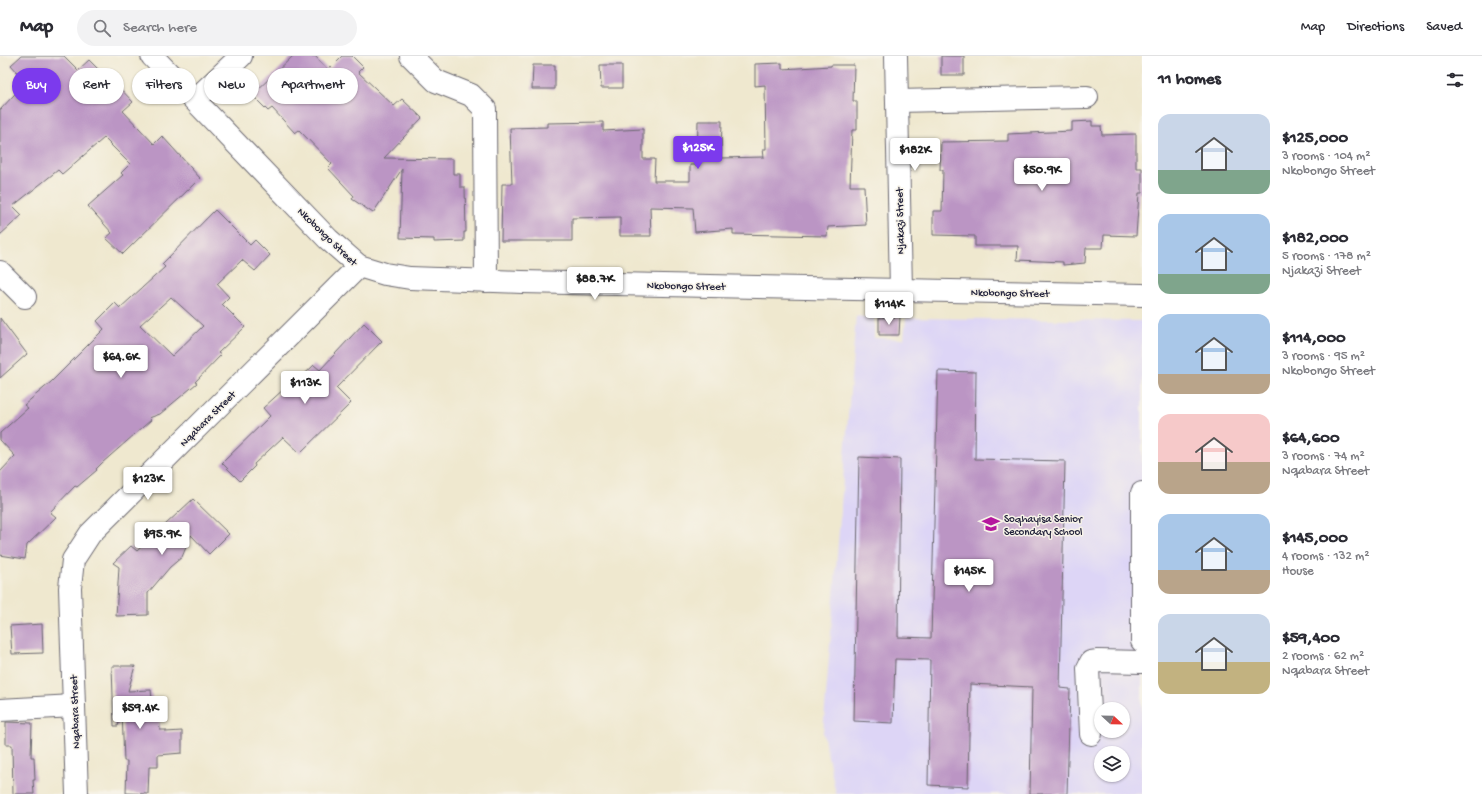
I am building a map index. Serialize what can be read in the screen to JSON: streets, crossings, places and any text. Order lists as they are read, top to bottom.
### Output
{
  "streets": {
    "street": ["Njakazi Street", "Nkobongo Street", "Nqabara Street"]
  },
  "crossings": [
    ["Njakazi Street", "Nkobongo Street"],
    ["Nkobongo Street", "Nqabara Street"]
  ],
  "places": {
    "school or university": ["Soqhayisa Senior Secondary School"]
  },
  "north": "right",
  "page": {
    "header": "Map",
    "search": "Search here",
    "nav": ["Map", "Directions", "Saved"],
    "heading": "11 homes",
    "chip": [
      "Buy",
      "Rent",
      "Filters",
      "New",
      "Apartment"
    ],
    "list": [
      {
        "name": "$125,000",
        "note": "3 rooms · 104 m² · Nkobongo Street"
      },
      {
        "name": "$182,000",
        "note": "5 rooms · 178 m² · Njakazi Street"
      },
      {
        "name": "$114,000",
        "note": "3 rooms · 95 m² · Nkobongo Street"
      },
      {
        "name": "$64,600",
        "note": "3 rooms · 74 m² · Nqabara Street"
      },
      {
        "name": "$145,000",
        "note": "4 rooms · 132 m² · House"
      },
      {
        "name": "$59,400",
        "note": "2 rooms · 62 m² · Nqabara Street"
      }
    ],
    "price": [
      "$125K",
      "$182K",
      "$50.9K",
      "$88.7K",
      "$114K",
      "$64.6K",
      "$113K",
      "$123K",
      "$95.9K",
      "$145K",
      "$59.4K"
    ]
  }
}
